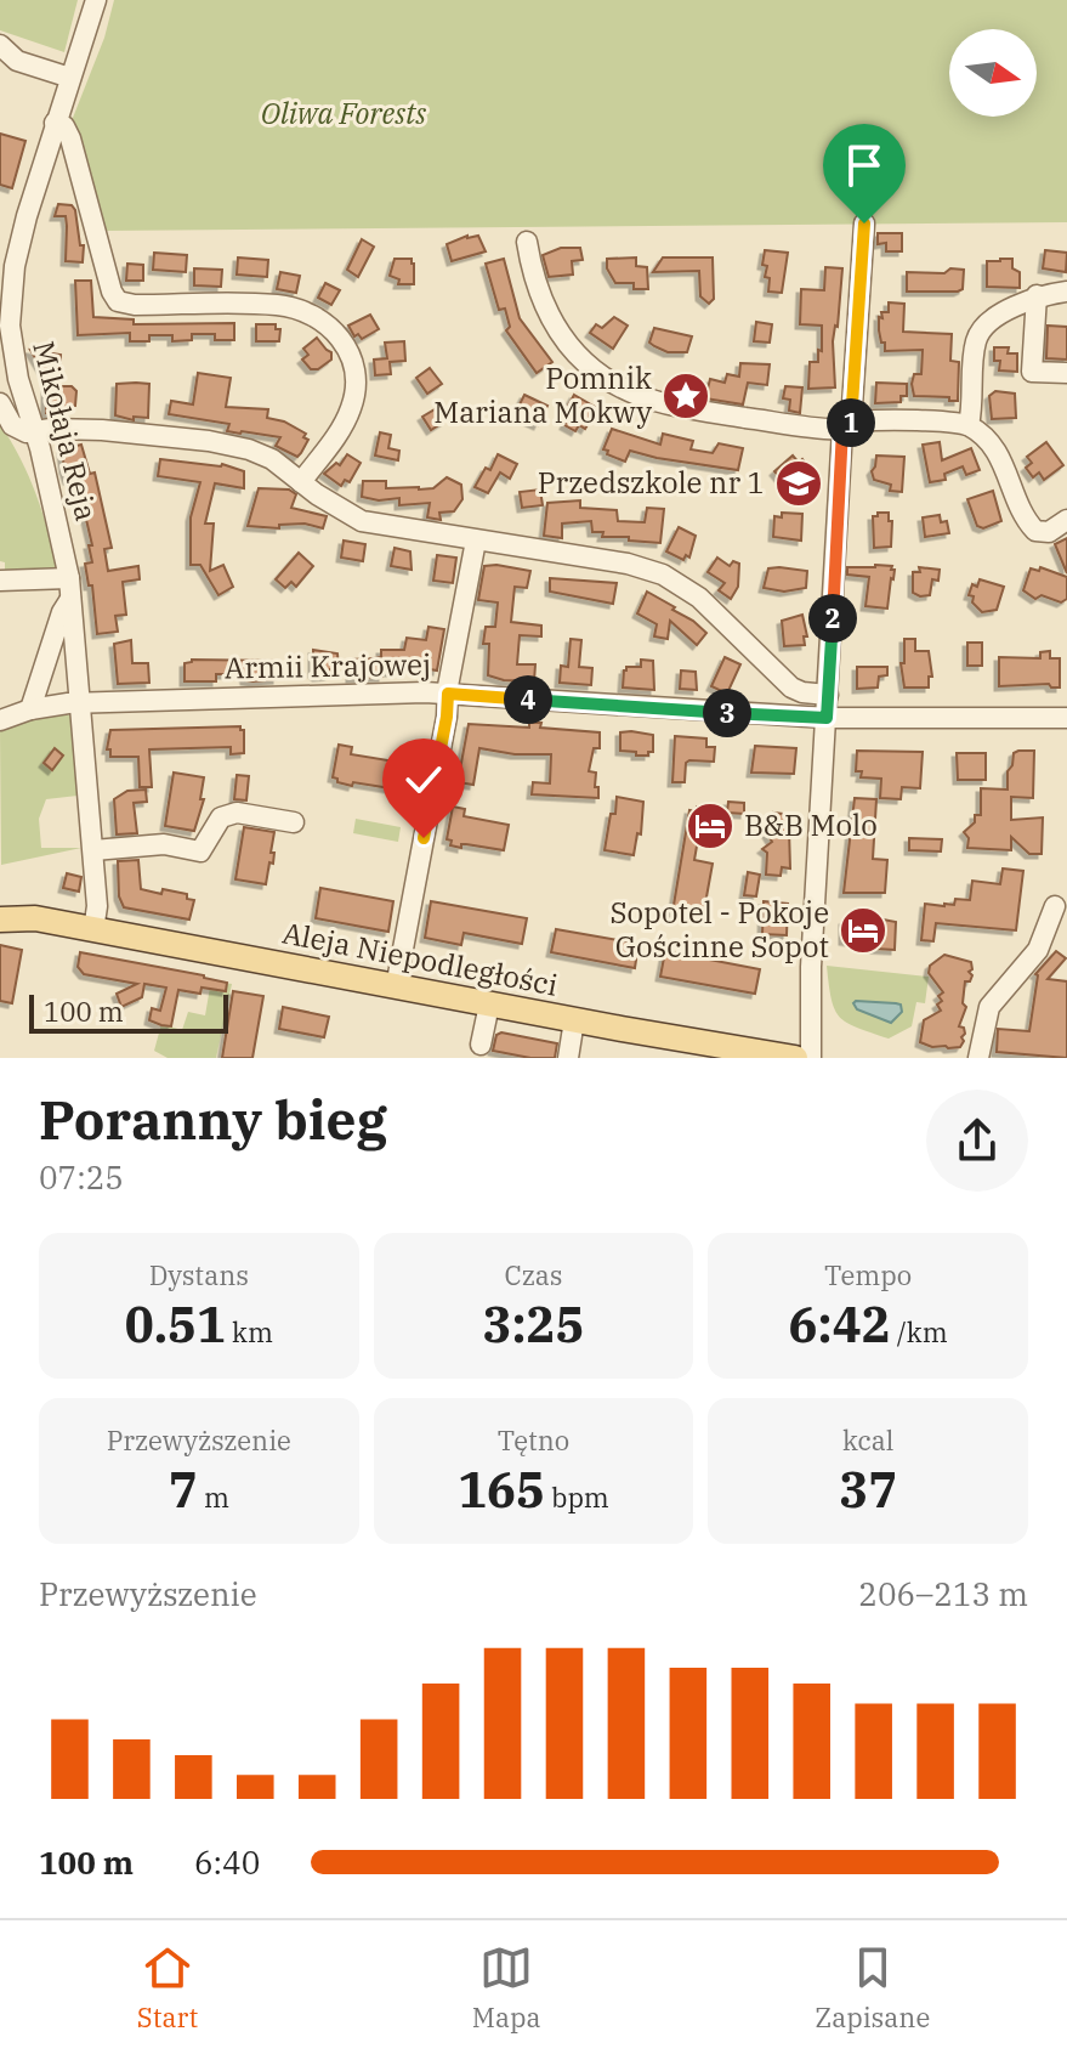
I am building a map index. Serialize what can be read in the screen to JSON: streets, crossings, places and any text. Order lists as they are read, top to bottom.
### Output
{
  "streets": {
    "main road": ["Aleja Niepodległości"],
    "street": ["Mikołaja Reja", "Armii Krajowej"]
  },
  "crossings": [
    ["Mikołaja Reja", "Armii Krajowej"],
    ["Mikołaja Reja", "Aleja Niepodległości"]
  ],
  "parks": ["Oliwa Forests"],
  "places": {
    "place": ["Pomnik Mariana Mokwy"],
    "school or university": ["Przedszkole nr 1"],
    "hotel": ["B&B Molo", "Sopotel - Pokoje Gościnne Sopot"]
  },
  "scale_bar": "100 m",
  "north": "right",
  "page": {
    "pins": [
      "1",
      "2",
      "4",
      "3"
    ],
    "scale": "100 m",
    "heading": ["Poranny bieg", "07:25"],
    "stats": [
      ["Dystans", "0.51 km"],
      ["Czas", "3:25"],
      ["Tempo", "6:42 /km"],
      ["Przewyższenie", "7 m"],
      ["Tętno", "165 bpm"],
      ["kcal", "37"]
    ],
    "chart": ["Przewyższenie", "206–213 m"],
    "list": [
      {
        "name": "100 m",
        "note": "6:40"
      }
    ],
    "tabs": ["Start", "Mapa", "Zapisane"]
  }
}
